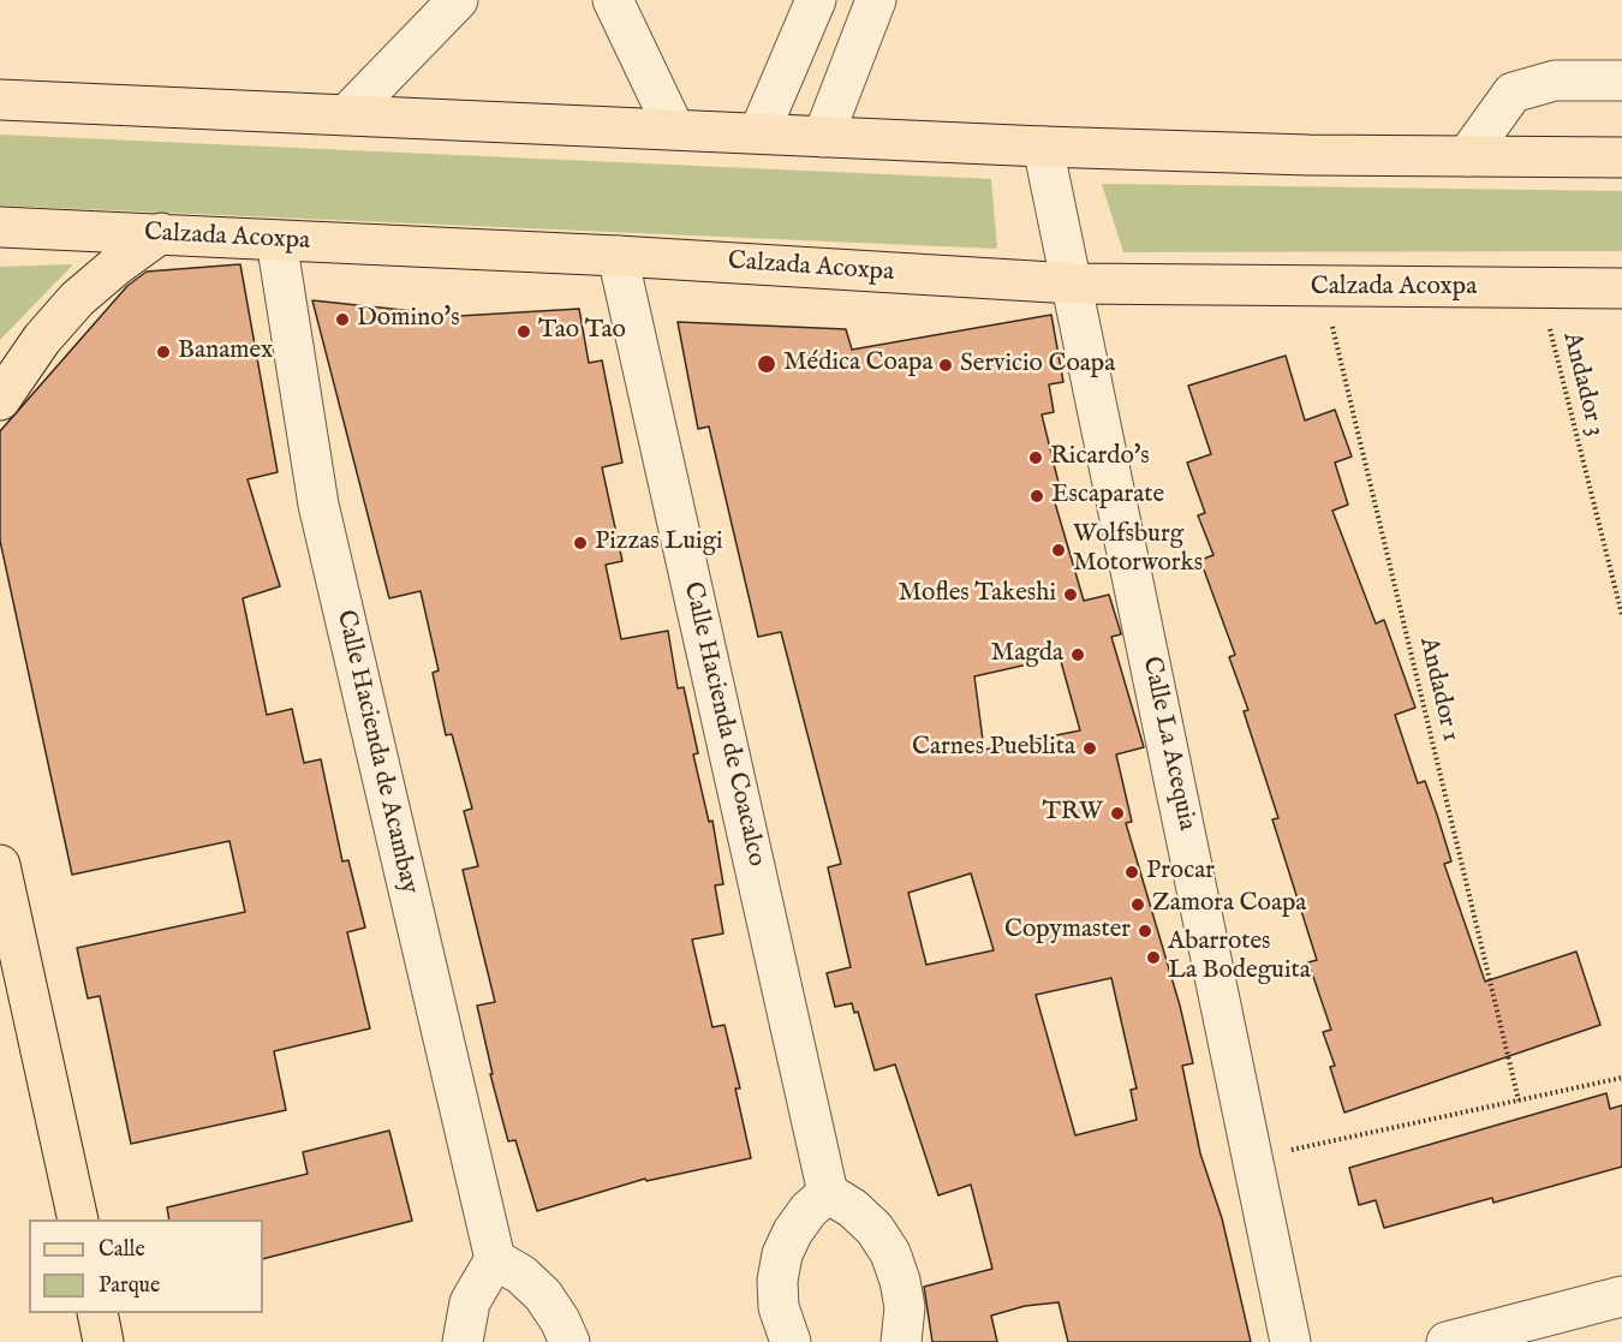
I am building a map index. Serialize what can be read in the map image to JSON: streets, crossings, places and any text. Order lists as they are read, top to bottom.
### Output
{
  "streets": {
    "main road": ["Calzada Acoxpa"],
    "street": ["Calle Hacienda de Coacalco", "Calle La Acequia", "Calle Hacienda de Acambay"],
    "path": ["Andador 3", "Andador 1"]
  },
  "crossings": [
    ["Calzada Acoxpa", "Andador 3"],
    ["Calzada Acoxpa", "Andador 1"],
    ["Calzada Acoxpa", "Calle Hacienda de Coacalco"],
    ["Calzada Acoxpa", "Calle La Acequia"],
    ["Calzada Acoxpa", "Calle Hacienda de Acambay"]
  ],
  "places": [
    "Domino's",
    "Tao Tao",
    "Banamex",
    "Médica Coapa",
    "Servicio Coapa",
    "Ricardo's",
    "Escaparate",
    "Pizzas Luigi",
    "Wolfsburg Motorworks",
    "Mofles Takeshi",
    "Magda",
    "Carnes Pueblita",
    "TRW",
    "Procar",
    "Zamora Coapa",
    "Copymaster",
    "Abarrotes La Bodeguita"
  ],
  "legend": ["Calle", "Parque"]
}
